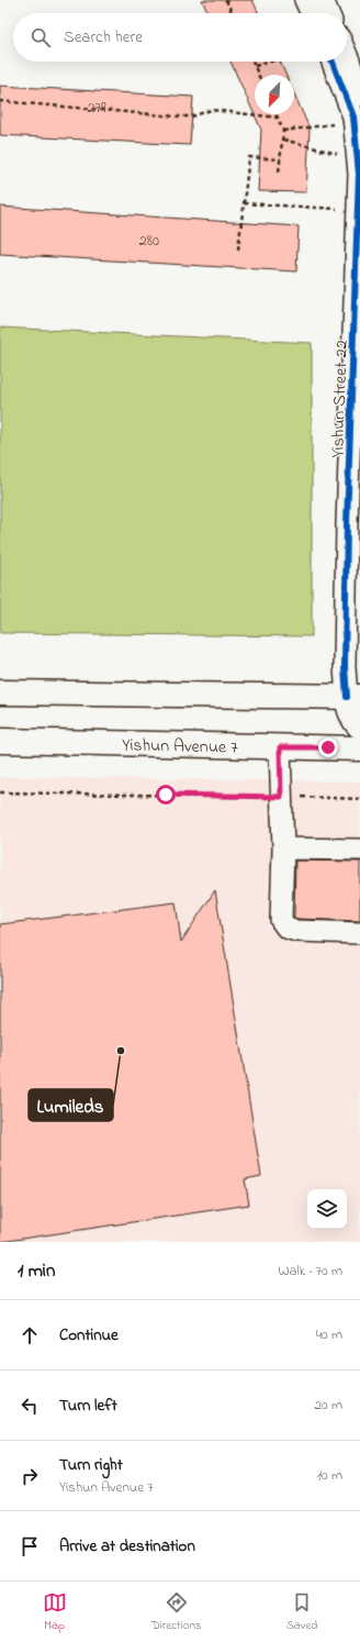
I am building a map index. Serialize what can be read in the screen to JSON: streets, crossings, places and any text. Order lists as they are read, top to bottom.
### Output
{
  "streets": {
    "main road": ["Yishun Avenue 7"],
    "street": ["Yishun Street 22"]
  },
  "places": ["Lumileds"],
  "house_numbers": ["279", "280"],
  "north": "bottom left",
  "page": {
    "search": "Search here",
    "heading": ["1 min", "Walk · 70 m"],
    "list": [
      ["Continue", "40 m"],
      ["Turn left", "20 m"],
      ["Turn right", "Yishun Avenue 7", "10 m"],
      "Arrive at destination"
    ],
    "nav": ["Map", "Directions", "Saved"]
  }
}
